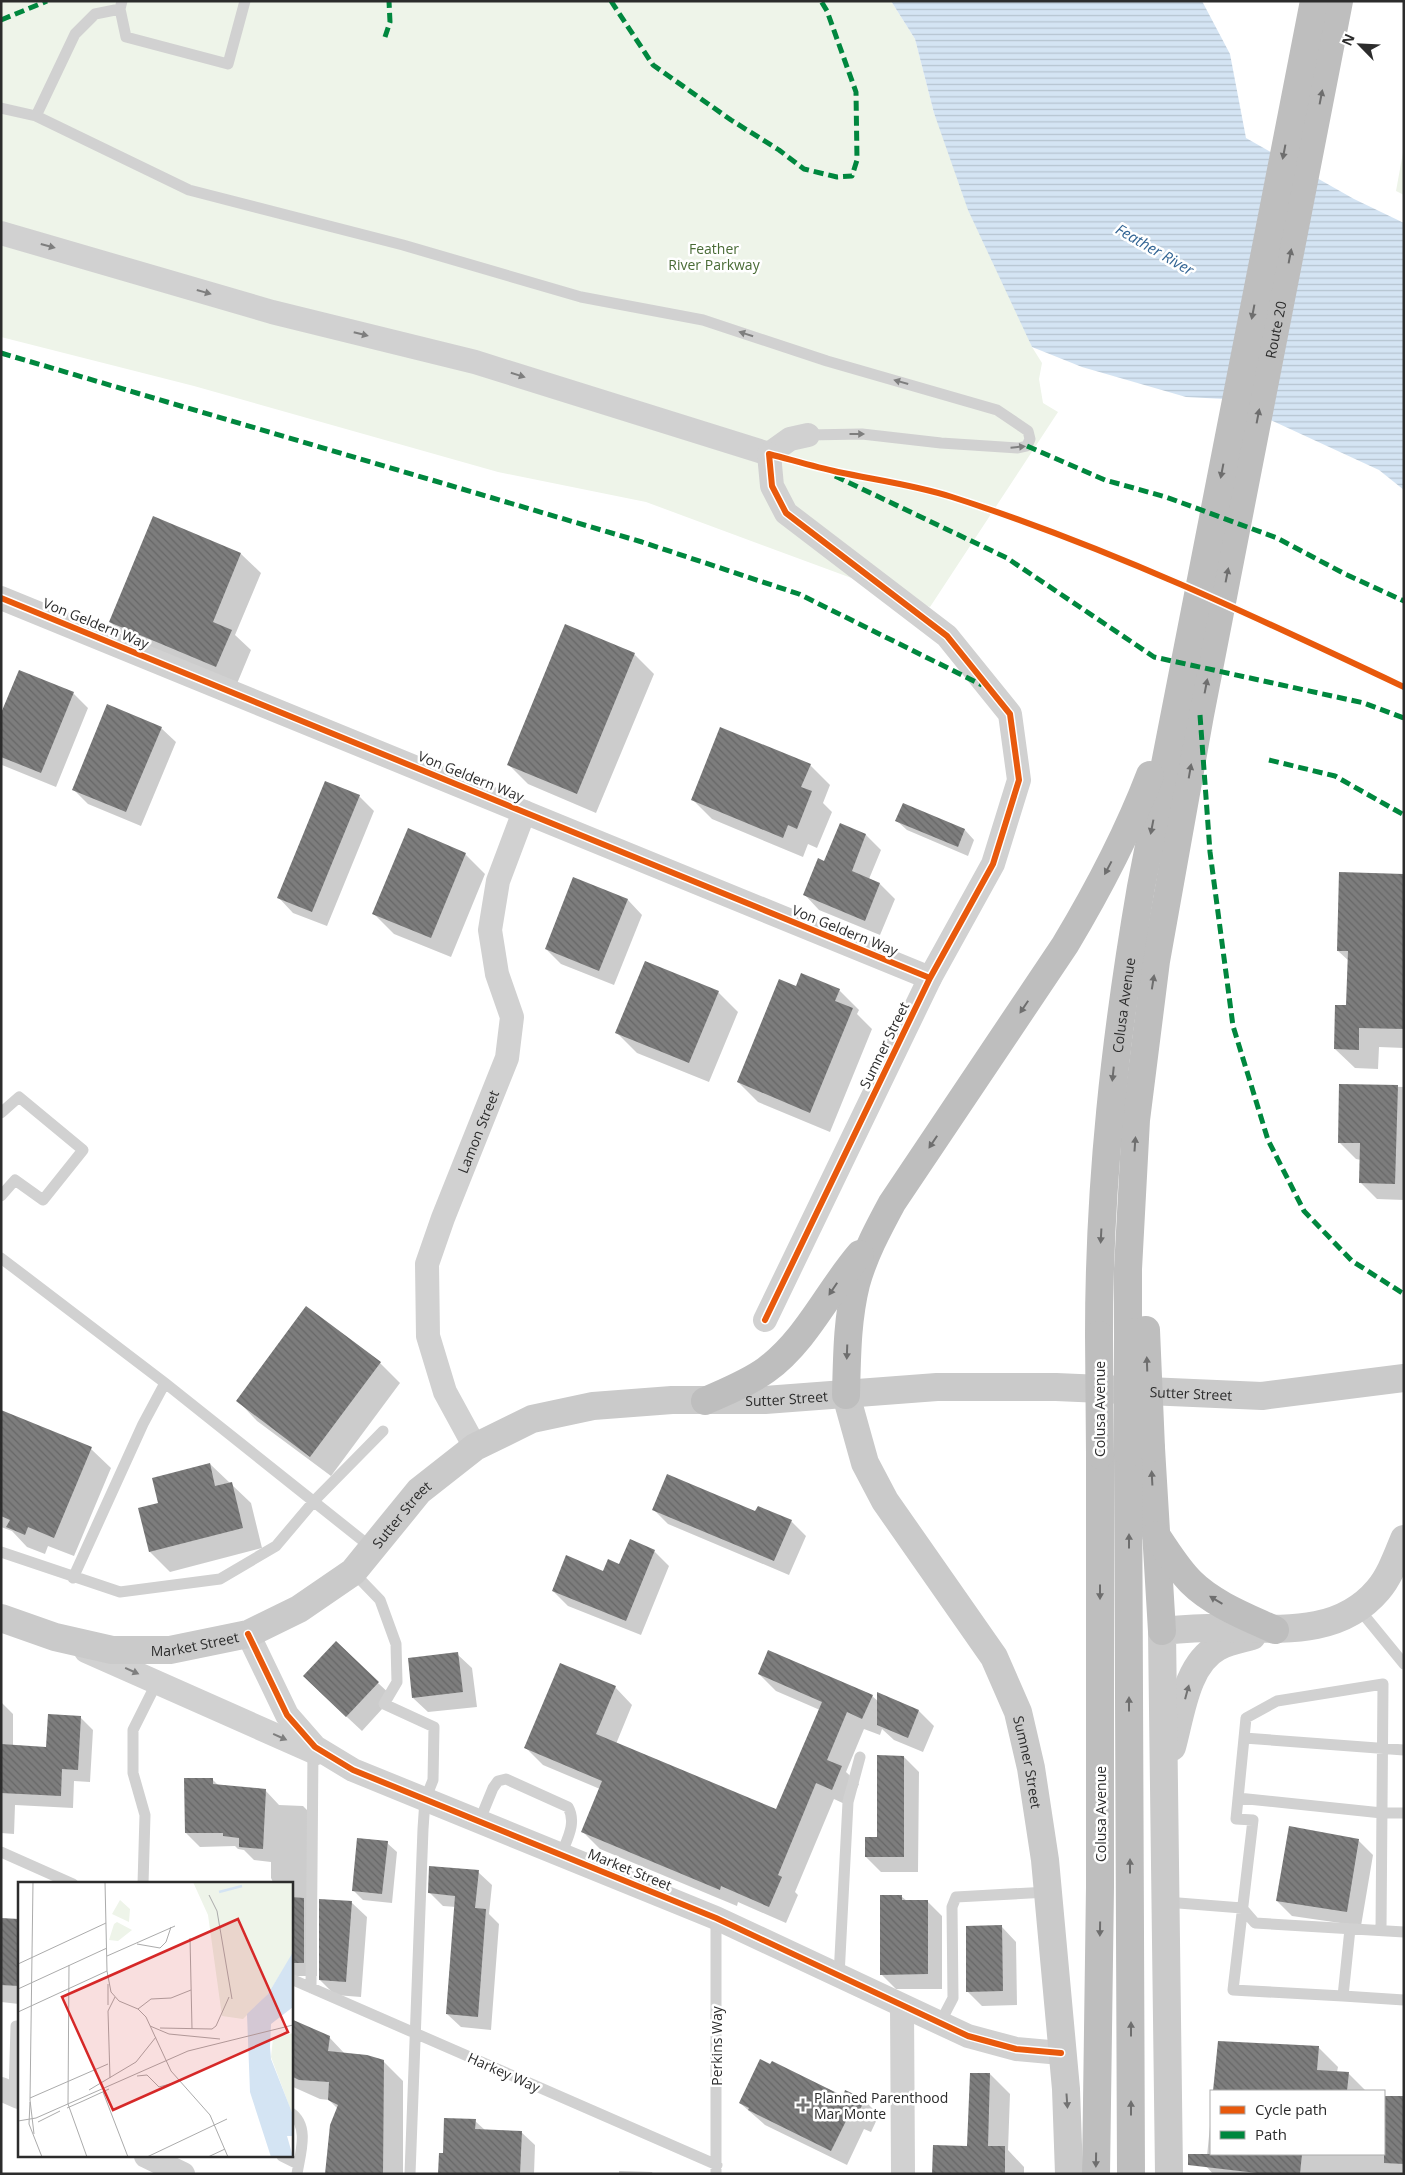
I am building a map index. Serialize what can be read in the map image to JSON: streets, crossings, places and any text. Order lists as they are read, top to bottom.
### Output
{
  "streets": {
    "highway": ["Route 20", "Colusa Avenue"],
    "main road": ["Sumner Street", "Sutter Street", "Market Street"],
    "street": ["Von Geldern Way", "Lamon Street"],
    "lane": ["Perkins Way", "Harkey Way"]
  },
  "crossings": [
    ["Route 20", "Colusa Avenue"],
    ["Von Geldern Way", "Sumner Street"],
    ["Von Geldern Way", "Lamon Street"],
    ["Sumner Street", "Sutter Street"],
    ["Sumner Street", "Market Street"],
    ["Lamon Street", "Sutter Street"],
    ["Sutter Street", "Market Street"],
    ["Market Street", "Perkins Way"],
    ["Perkins Way", "Harkey Way"]
  ],
  "water": ["Feather River"],
  "parks": ["Feather River Parkway"],
  "places": {
    "health": ["Planned Parenthood Mar Monte"]
  },
  "legend": ["Cycle path", "Path"],
  "north": "top left"
}
